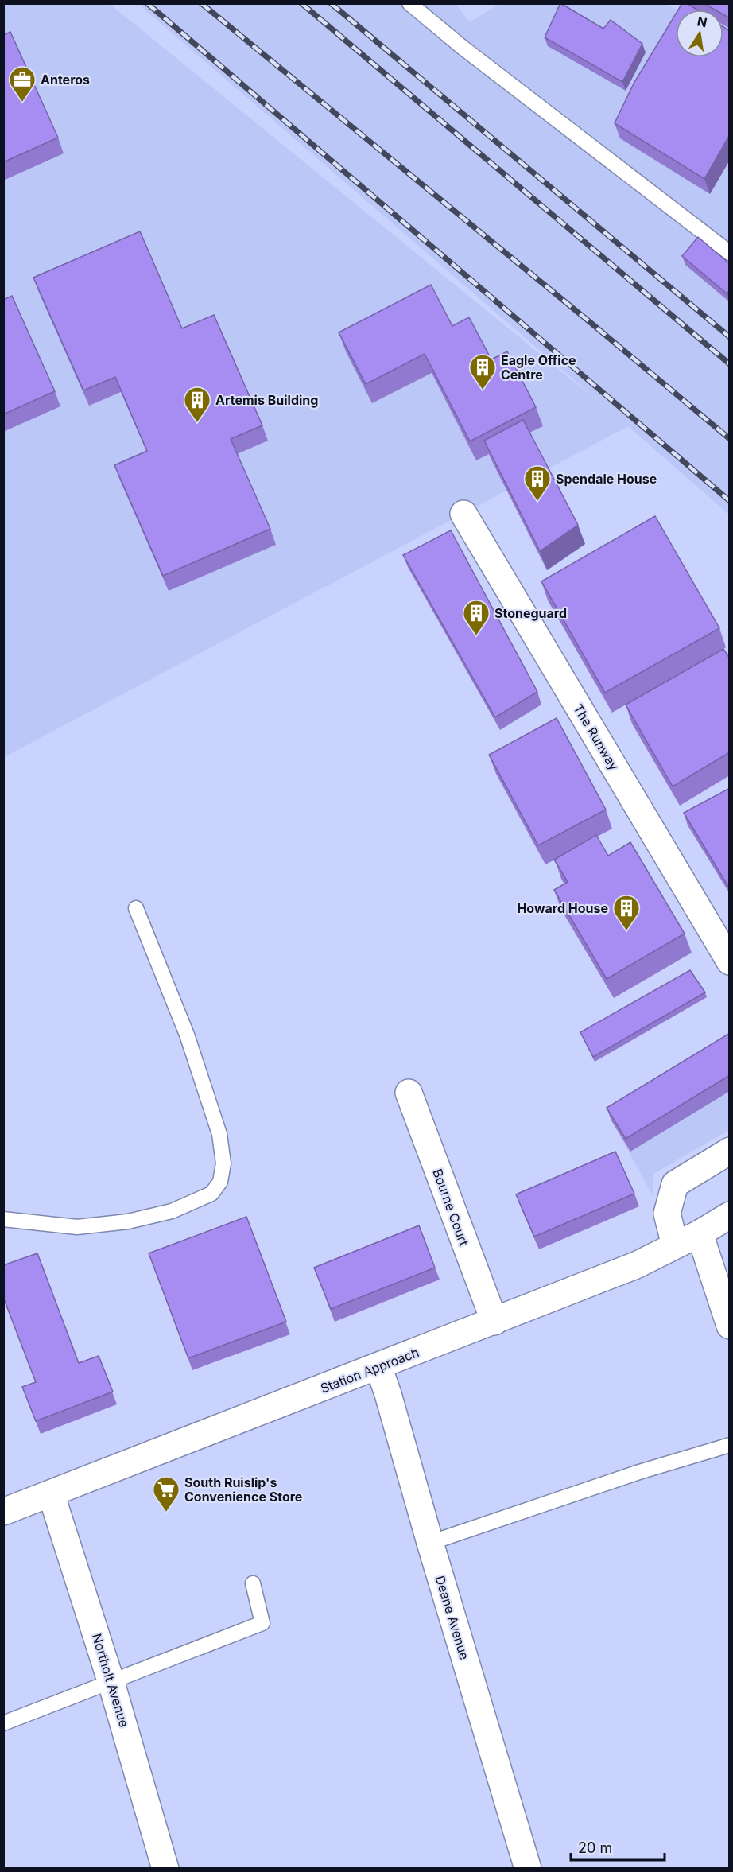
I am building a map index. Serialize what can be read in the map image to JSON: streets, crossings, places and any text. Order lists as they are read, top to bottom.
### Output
{
  "streets": {
    "street": [
      "The Runway",
      "Bourne Court",
      "Station Approach",
      "Deane Avenue",
      "Northolt Avenue"
    ]
  },
  "crossings": [
    ["Bourne Court", "Station Approach"],
    ["Station Approach", "Deane Avenue"],
    ["Station Approach", "Northolt Avenue"]
  ],
  "places": {
    "office": ["Anteros"],
    "building": [
      "Eagle Office Centre",
      "Artemis Building",
      "Spendale House",
      "Stoneguard",
      "Howard House"
    ],
    "supermarket": ["South Ruislip's Convenience Store"]
  },
  "scale_bar": "20 m",
  "north": "top"
}
